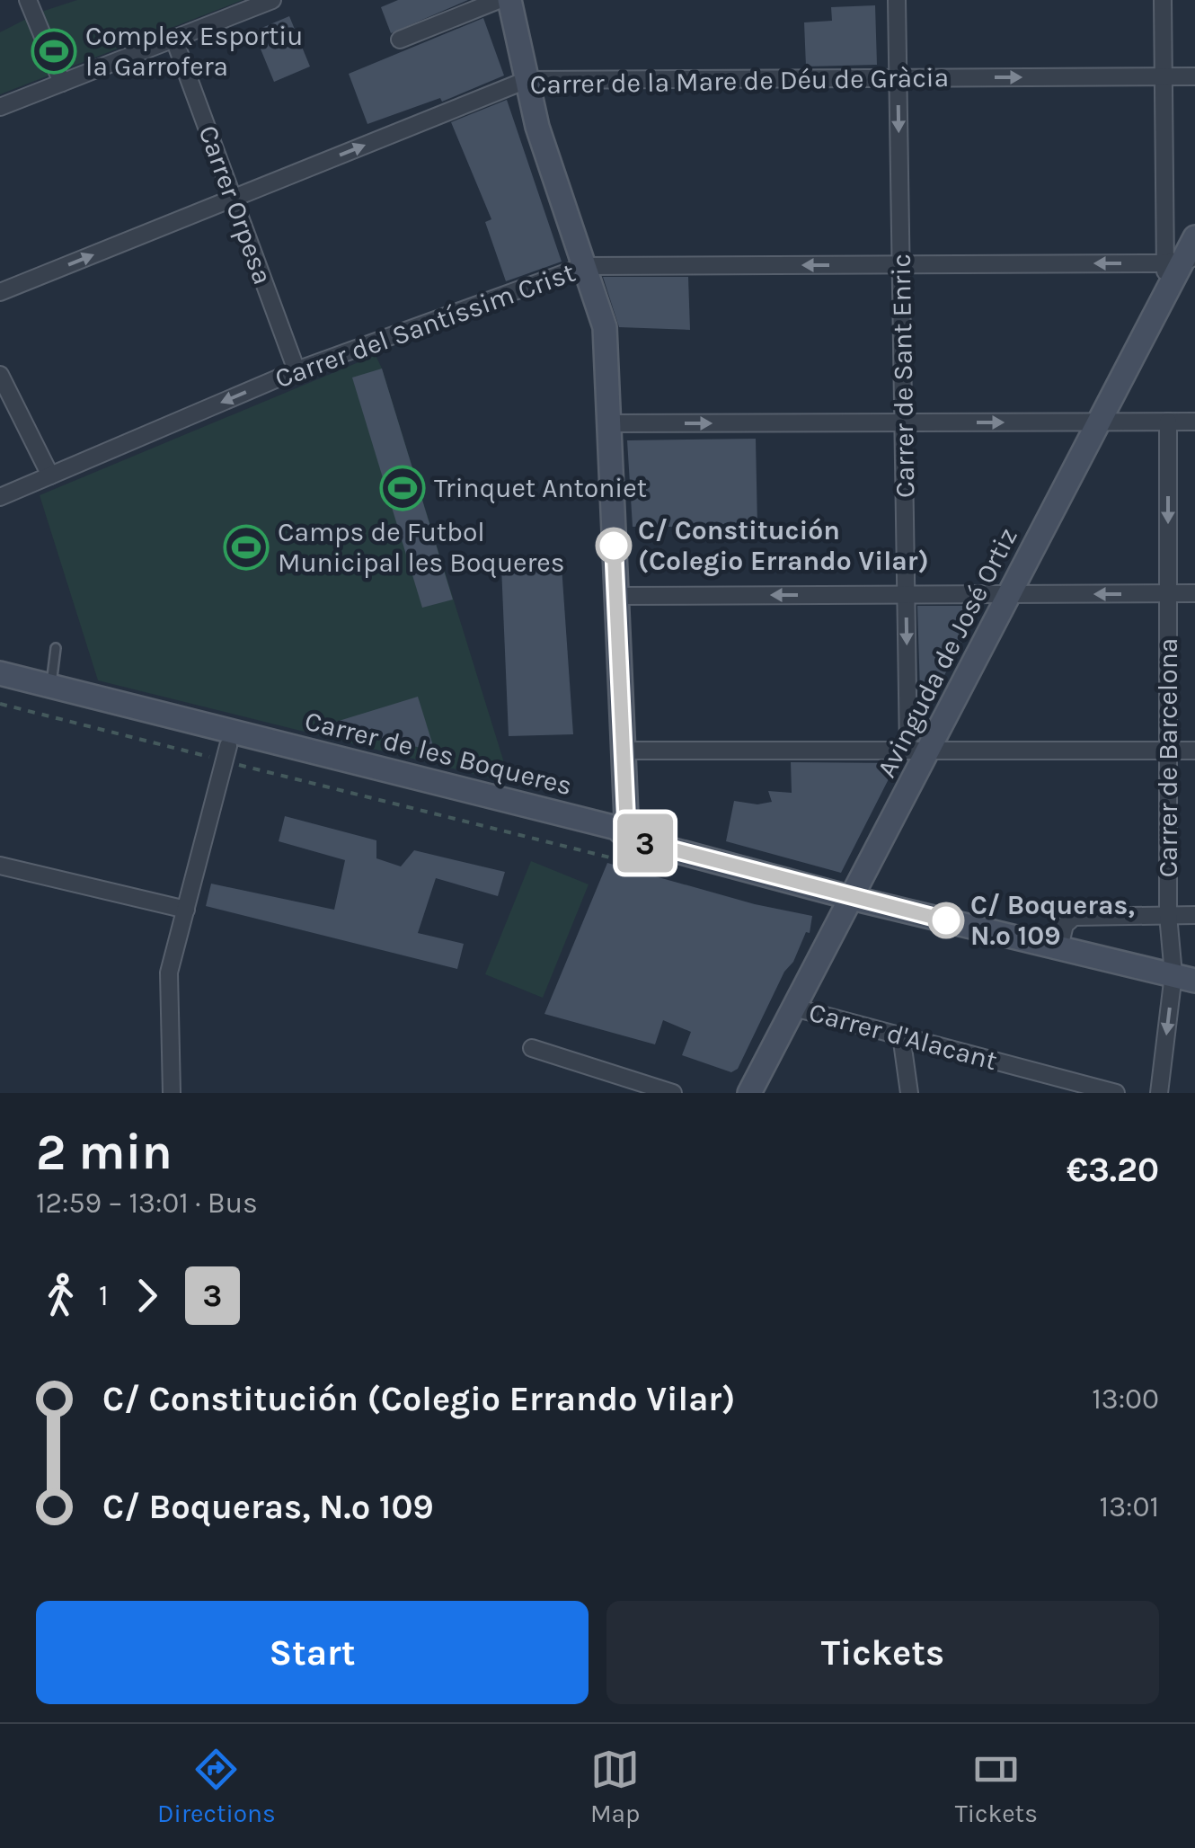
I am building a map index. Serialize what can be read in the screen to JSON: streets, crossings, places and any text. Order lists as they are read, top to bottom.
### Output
{
  "streets": {
    "street": [
      "Carrer de la Mare de Déu de Gràcia",
      "Carrer Orpesa",
      "Carrer del Santíssim Crist",
      "Carrer de Sant Enric",
      "Avinguda de José Ortiz",
      "Carrer de les Boqueres",
      "Carrer de Barcelona",
      "Carrer d'Alacant"
    ]
  },
  "crossings": [
    ["Carrer de la Mare de Déu de Gràcia", "Carrer Orpesa"],
    ["Carrer de la Mare de Déu de Gràcia", "Carrer de Sant Enric"],
    ["Carrer Orpesa", "Carrer del Santíssim Crist"],
    ["Carrer del Santíssim Crist", "Carrer de Sant Enric"],
    ["Carrer del Santíssim Crist", "Avinguda de José Ortiz"],
    ["Carrer de Sant Enric", "Avinguda de José Ortiz"],
    ["Avinguda de José Ortiz", "Carrer de les Boqueres"],
    ["Avinguda de José Ortiz", "Carrer d'Alacant"],
    ["Carrer de les Boqueres", "Carrer de Barcelona"]
  ],
  "one_way": [
    "Carrer de la Mare de Déu de Gràcia",
    "Carrer del Santíssim Crist",
    "Carrer de Sant Enric",
    "Carrer de Barcelona"
  ],
  "places": {
    "sports": ["Complex Esportiu la Garrofera", "Trinquet Antoniet", "Camps de Futbol Municipal les Boqueres"],
    "other": ["C/ Constitución (Colegio Errando Vilar)", "C/ Boqueras, N.º 109"]
  },
  "lines": ["bus line 3"],
  "page": {
    "on_map": "3",
    "heading": ["2 min", "12:59 – 13:01 · Bus", "€3.20"],
    "legs": ["1", "3"],
    "list": [
      {
        "name": "C/ Constitución (Colegio Errando Vilar)",
        "value": "13:00"
      },
      {
        "name": "C/ Boqueras, N.º 109",
        "value": "13:01"
      }
    ],
    "buttons": ["Start", "Tickets"],
    "tabs": ["Directions", "Map", "Tickets"]
  }
}
